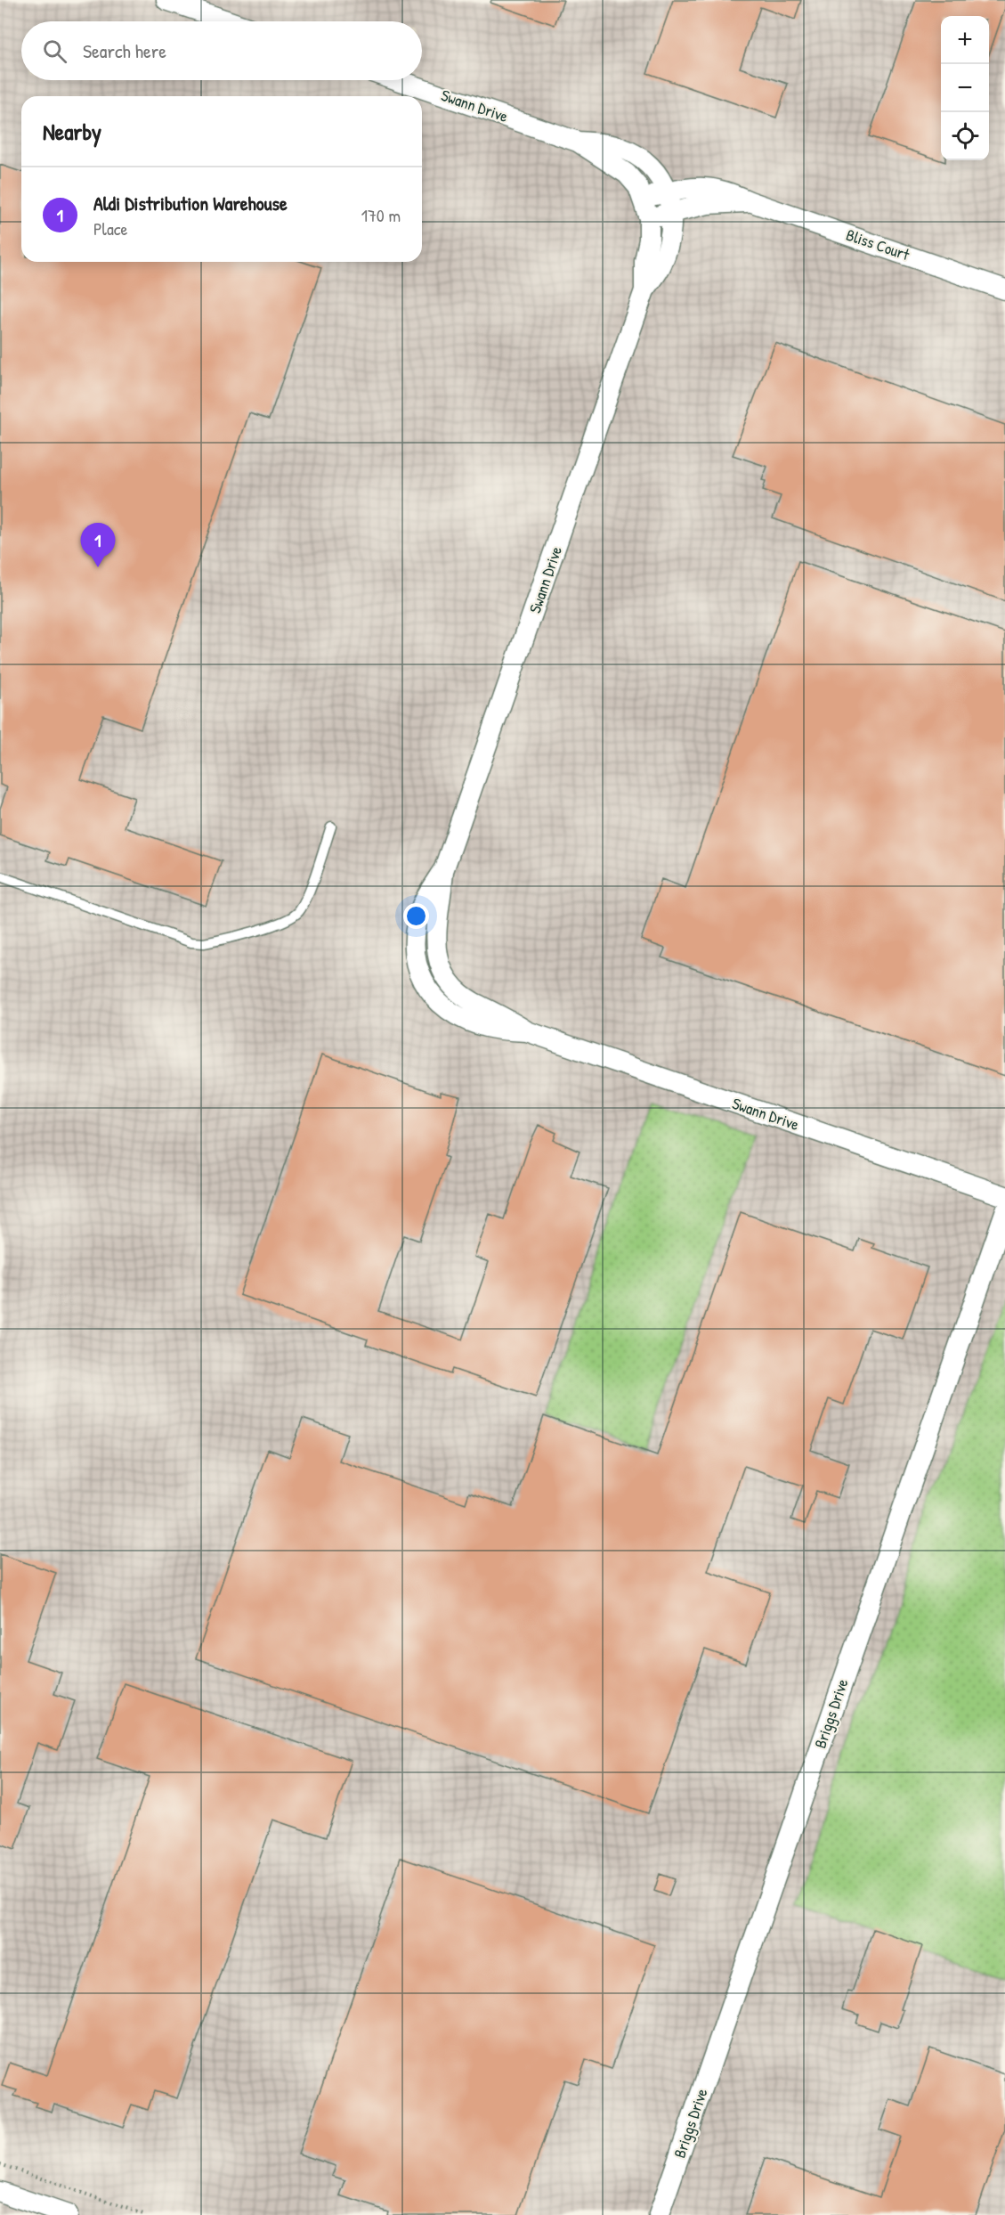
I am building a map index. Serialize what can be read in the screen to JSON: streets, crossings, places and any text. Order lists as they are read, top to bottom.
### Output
{
  "streets": {
    "street": ["Swann Drive", "Bliss Court", "Briggs Drive"]
  },
  "crossings": [
    ["Swann Drive", "Bliss Court"]
  ],
  "page": {
    "map_buttons": ["+", "−"],
    "search": "Search here",
    "heading": "Nearby",
    "list": [
      {
        "mark": "1",
        "name": "Aldi Distribution Warehouse",
        "note": "Place",
        "value": "170 m"
      }
    ],
    "pins": "1"
  }
}
